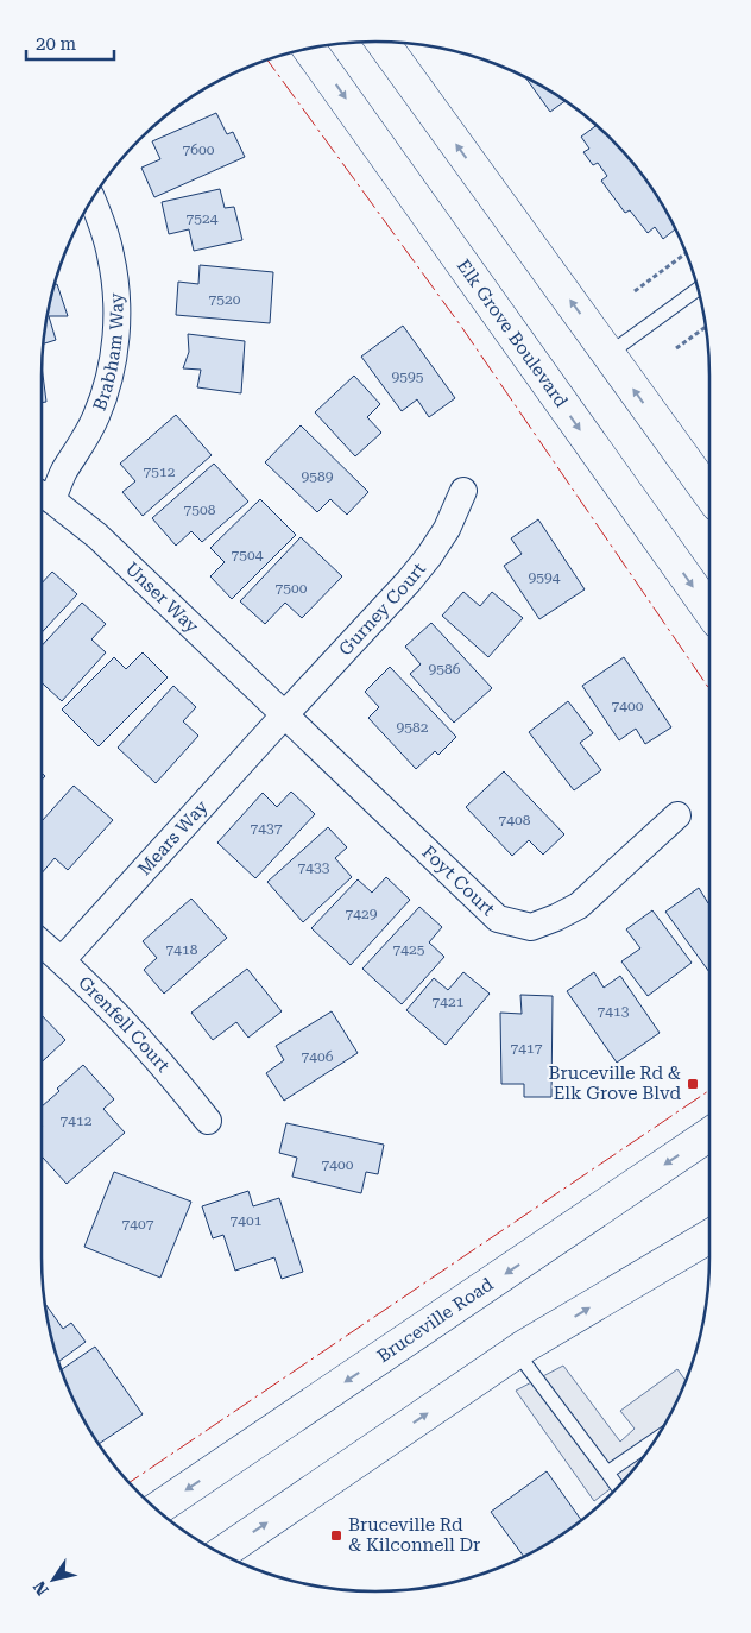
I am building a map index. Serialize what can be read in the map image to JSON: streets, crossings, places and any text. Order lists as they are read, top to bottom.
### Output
{
  "streets": {
    "main road": ["Elk Grove Boulevard", "Bruceville Road"],
    "street": [
      "Brabham Way",
      "Unser Way",
      "Gurney Court",
      "Mears Way",
      "Foyt Court",
      "Grenfell Court"
    ]
  },
  "crossings": [
    ["Brabham Way", "Unser Way"],
    ["Unser Way", "Gurney Court"],
    ["Unser Way", "Mears Way"],
    ["Unser Way", "Foyt Court"],
    ["Gurney Court", "Mears Way"],
    ["Gurney Court", "Foyt Court"],
    ["Mears Way", "Foyt Court"],
    ["Mears Way", "Grenfell Court"]
  ],
  "places": {
    "transit": ["Bruceville Rd & Elk Grove Blvd", "Bruceville Rd & Kilconnell Dr"]
  },
  "house_numbers": [
    "7600",
    "7524",
    "7520",
    "9595",
    "7512",
    "9589",
    "7508",
    "7504",
    "9594",
    "7500",
    "9586",
    "7400",
    "9582",
    "7408",
    "7437",
    "7433",
    "7429",
    "7418",
    "7425",
    "7421",
    "7413",
    "7417",
    "7406",
    "7412",
    "7400",
    "7401",
    "7407"
  ],
  "scale_bar": "20 m",
  "north": "bottom left"
}
